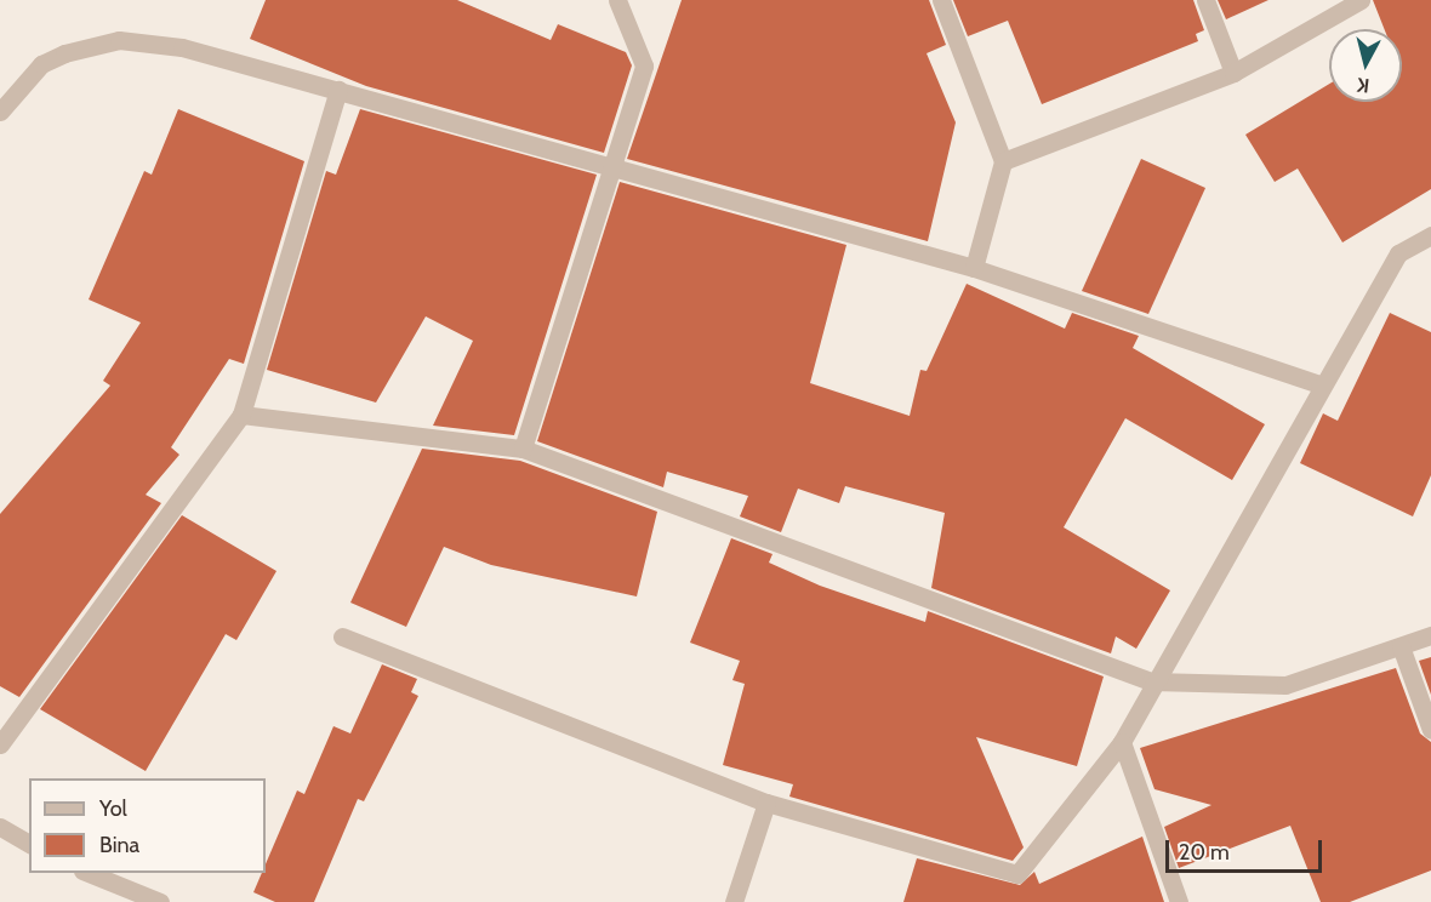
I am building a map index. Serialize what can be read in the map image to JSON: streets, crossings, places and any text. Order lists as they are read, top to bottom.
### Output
{
  "legend": ["Yol", "Bina"],
  "scale_bar": "20 m",
  "north": "bottom"
}
